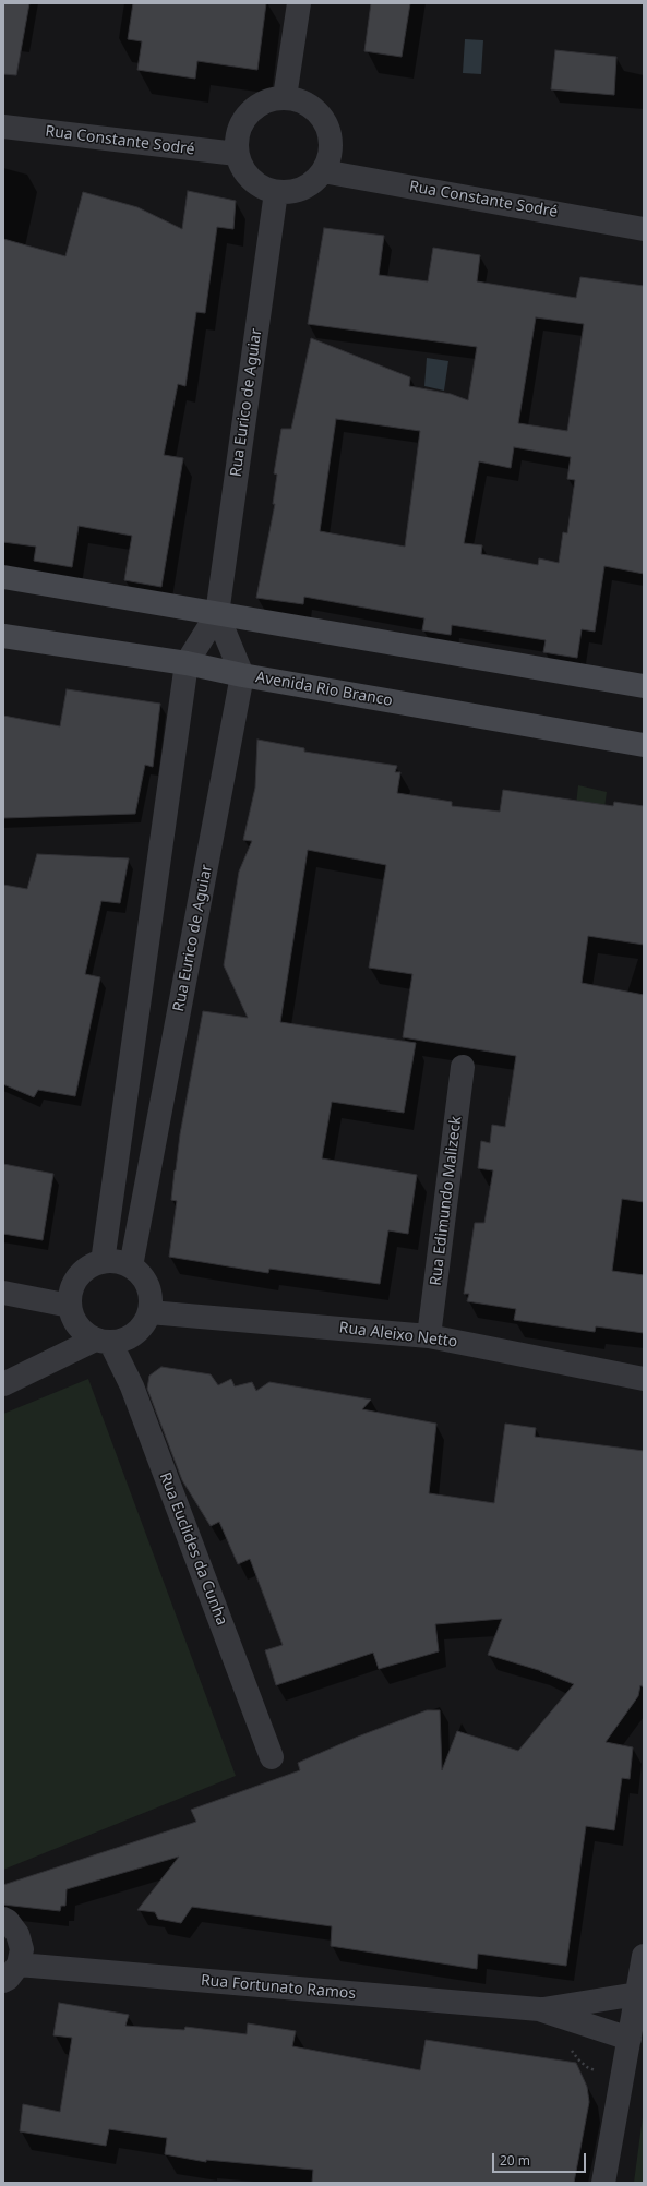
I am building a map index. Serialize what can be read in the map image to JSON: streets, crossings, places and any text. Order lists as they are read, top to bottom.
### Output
{
  "streets": {
    "street": [
      "Rua Constante Sodré",
      "Rua Eurico de Aguiar",
      "Avenida Rio Branco",
      "Rua Edimundo Malizeck",
      "Rua Aleixo Netto",
      "Rua Euclides da Cunha",
      "Rua Fortunato Ramos"
    ]
  },
  "crossings": [
    ["Rua Constante Sodré", "Rua Eurico de Aguiar"],
    ["Rua Eurico de Aguiar", "Avenida Rio Branco"],
    ["Rua Eurico de Aguiar", "Rua Aleixo Netto"],
    ["Rua Eurico de Aguiar", "Rua Euclides da Cunha"],
    ["Rua Edimundo Malizeck", "Rua Aleixo Netto"],
    ["Rua Aleixo Netto", "Rua Euclides da Cunha"]
  ],
  "scale_bar": "20 m"
}
